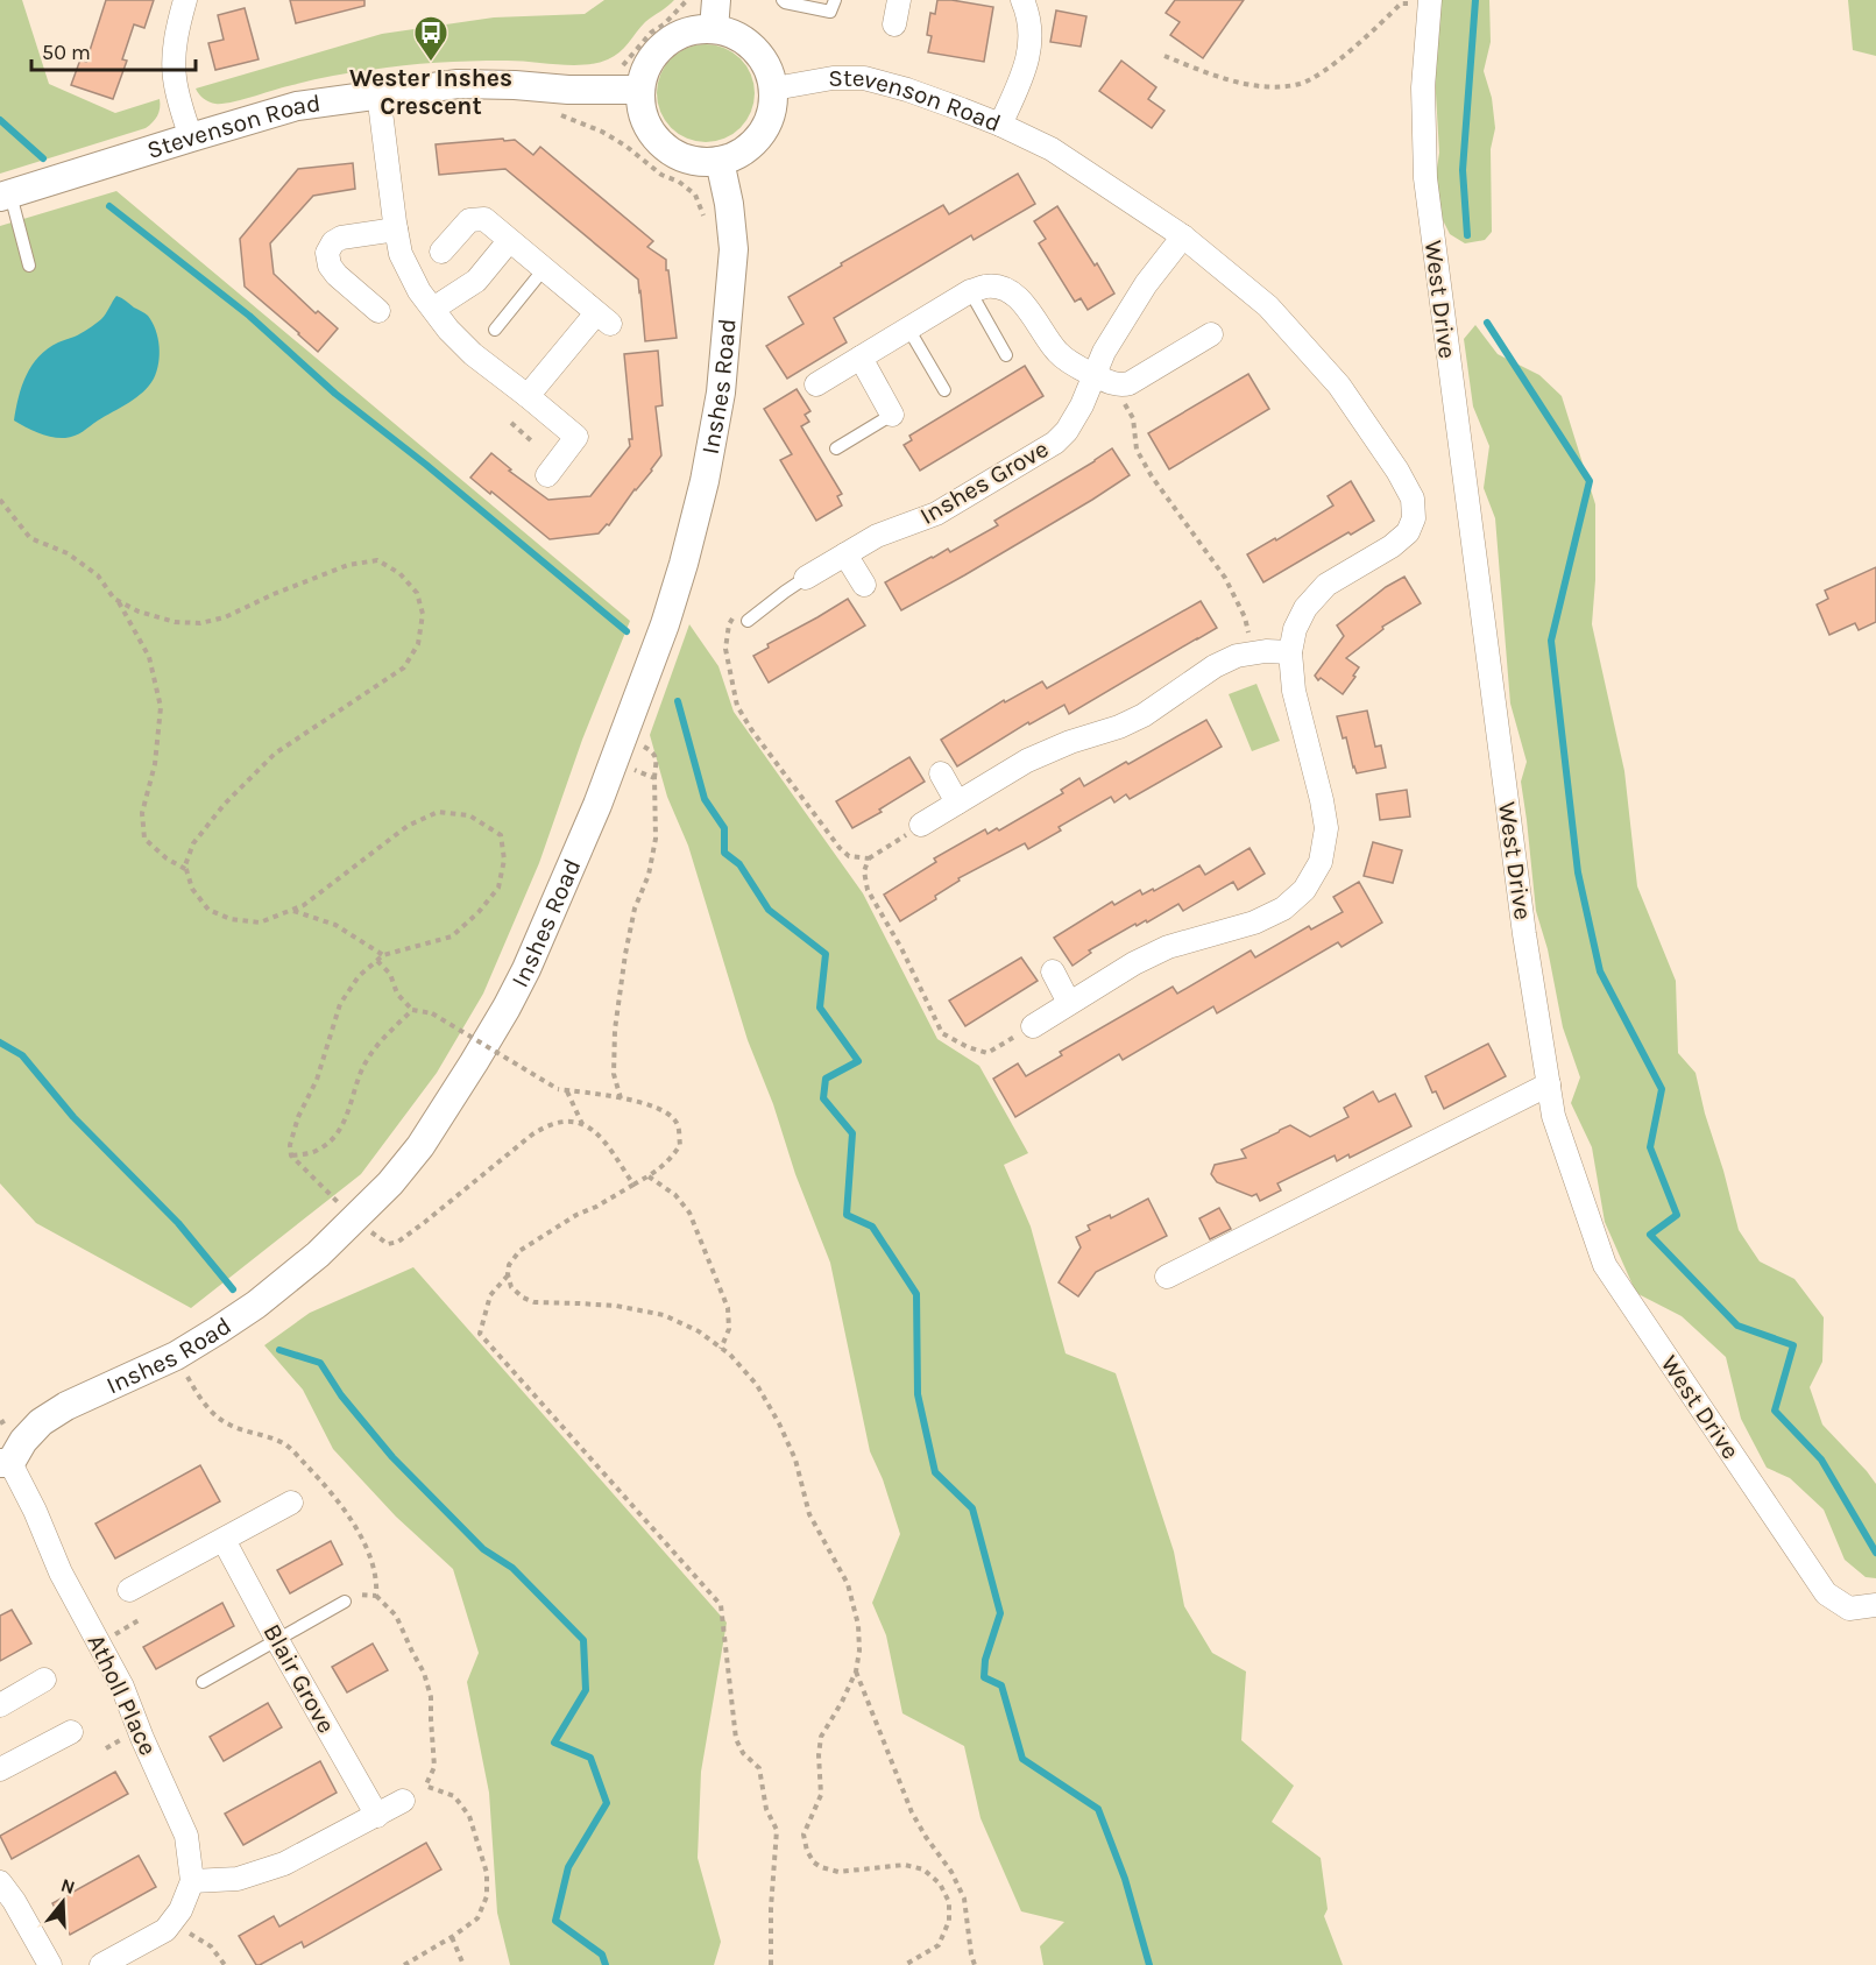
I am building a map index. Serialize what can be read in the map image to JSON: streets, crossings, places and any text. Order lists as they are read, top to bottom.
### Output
{
  "streets": {
    "street": [
      "Stevenson Road",
      "West Drive",
      "Inshes Road",
      "Inshes Grove",
      "Blair Grove",
      "Atholl Place"
    ]
  },
  "crossings": [
    ["Stevenson Road", "Inshes Road"],
    ["Stevenson Road", "Inshes Grove"],
    ["Inshes Road", "Atholl Place"]
  ],
  "places": {
    "bus stop": ["Wester Inshes Crescent"]
  },
  "scale_bar": "50 m",
  "north": "top"
}
